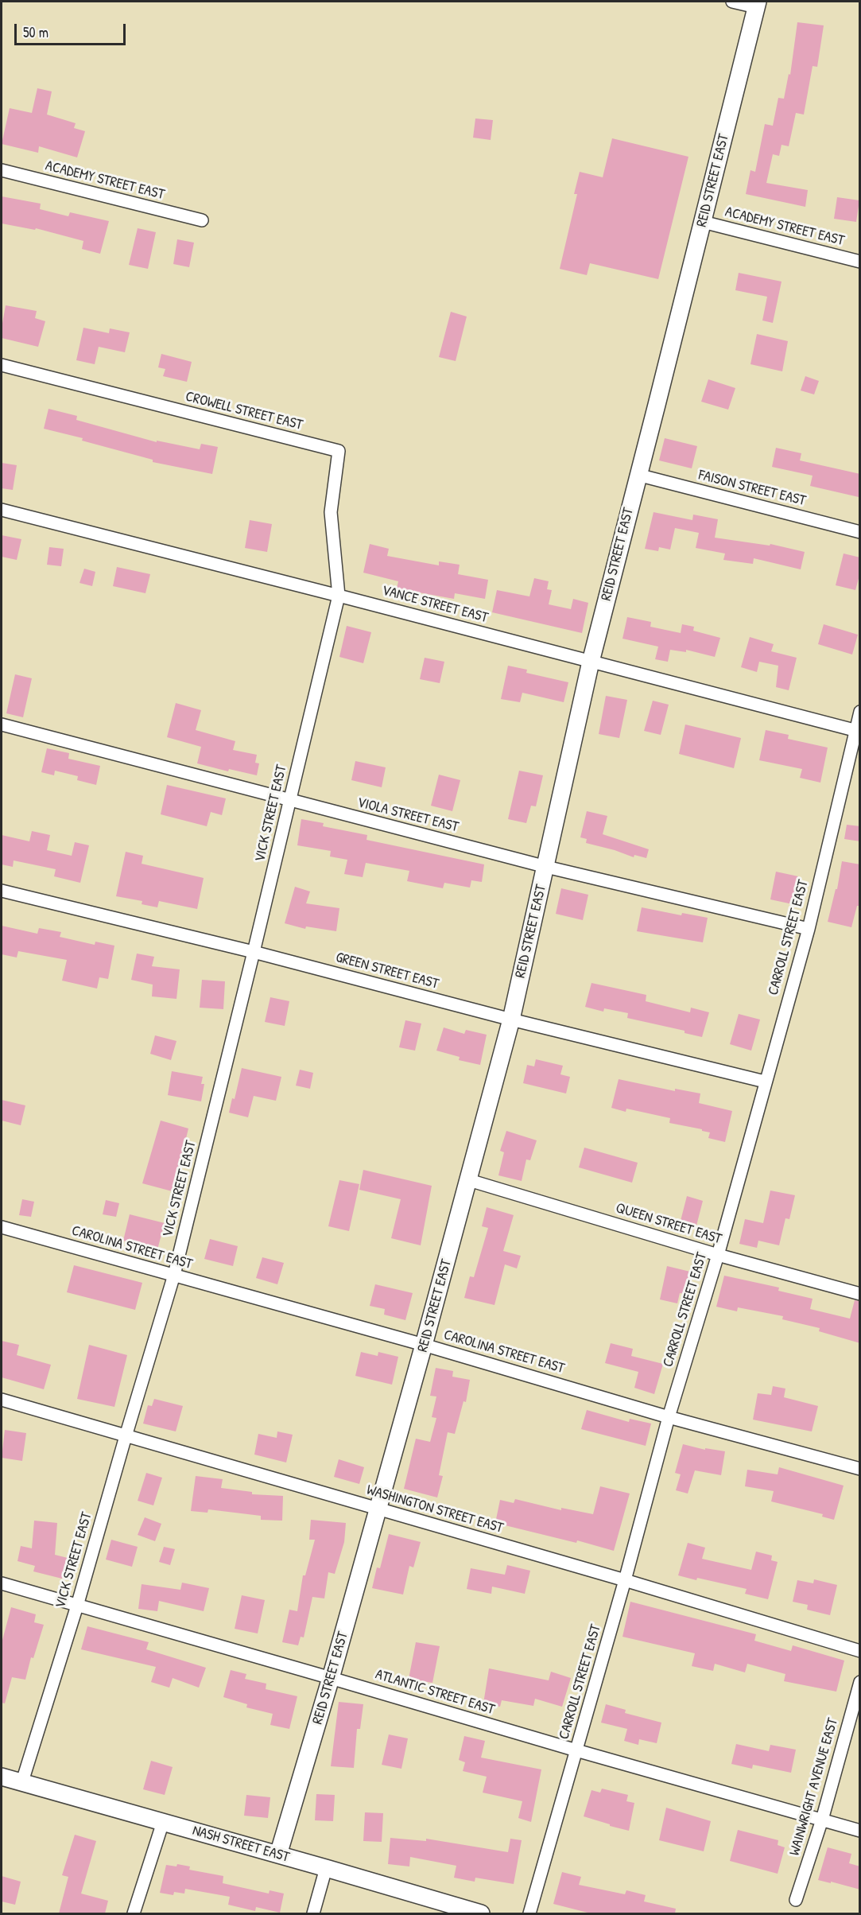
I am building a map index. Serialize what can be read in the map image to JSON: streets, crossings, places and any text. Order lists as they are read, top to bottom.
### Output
{
  "streets": {
    "street": [
      "ACADEMY STREET EAST",
      "REID STREET EAST",
      "CROWELL STREET EAST",
      "FAISON STREET EAST",
      "VANCE STREET EAST",
      "VICK STREET EAST",
      "VIOLA STREET EAST",
      "CARROLL STREET EAST",
      "GREEN STREET EAST",
      "QUEEN STREET EAST",
      "CAROLINA STREET EAST",
      "WASHINGTON STREET EAST",
      "ATLANTIC STREET EAST",
      "WAINWRIGHT AVENUE EAST",
      "NASH STREET EAST"
    ]
  },
  "crossings": [
    ["ACADEMY STREET EAST", "REID STREET EAST"],
    ["REID STREET EAST", "FAISON STREET EAST"],
    ["REID STREET EAST", "VANCE STREET EAST"],
    ["REID STREET EAST", "VIOLA STREET EAST"],
    ["REID STREET EAST", "GREEN STREET EAST"],
    ["REID STREET EAST", "QUEEN STREET EAST"],
    ["REID STREET EAST", "CAROLINA STREET EAST"],
    ["REID STREET EAST", "WASHINGTON STREET EAST"],
    ["REID STREET EAST", "ATLANTIC STREET EAST"],
    ["REID STREET EAST", "NASH STREET EAST"],
    ["CROWELL STREET EAST", "VANCE STREET EAST"],
    ["CROWELL STREET EAST", "VICK STREET EAST"],
    ["VANCE STREET EAST", "VICK STREET EAST"],
    ["VANCE STREET EAST", "CARROLL STREET EAST"],
    ["VICK STREET EAST", "VIOLA STREET EAST"],
    ["VICK STREET EAST", "GREEN STREET EAST"],
    ["VICK STREET EAST", "CAROLINA STREET EAST"],
    ["VICK STREET EAST", "WASHINGTON STREET EAST"],
    ["VICK STREET EAST", "ATLANTIC STREET EAST"],
    ["VICK STREET EAST", "NASH STREET EAST"],
    ["VIOLA STREET EAST", "CARROLL STREET EAST"],
    ["CARROLL STREET EAST", "GREEN STREET EAST"],
    ["CARROLL STREET EAST", "QUEEN STREET EAST"],
    ["CARROLL STREET EAST", "CAROLINA STREET EAST"],
    ["CARROLL STREET EAST", "WASHINGTON STREET EAST"],
    ["CARROLL STREET EAST", "ATLANTIC STREET EAST"],
    ["ATLANTIC STREET EAST", "WAINWRIGHT AVENUE EAST"]
  ],
  "scale_bar": "50 m"
}
